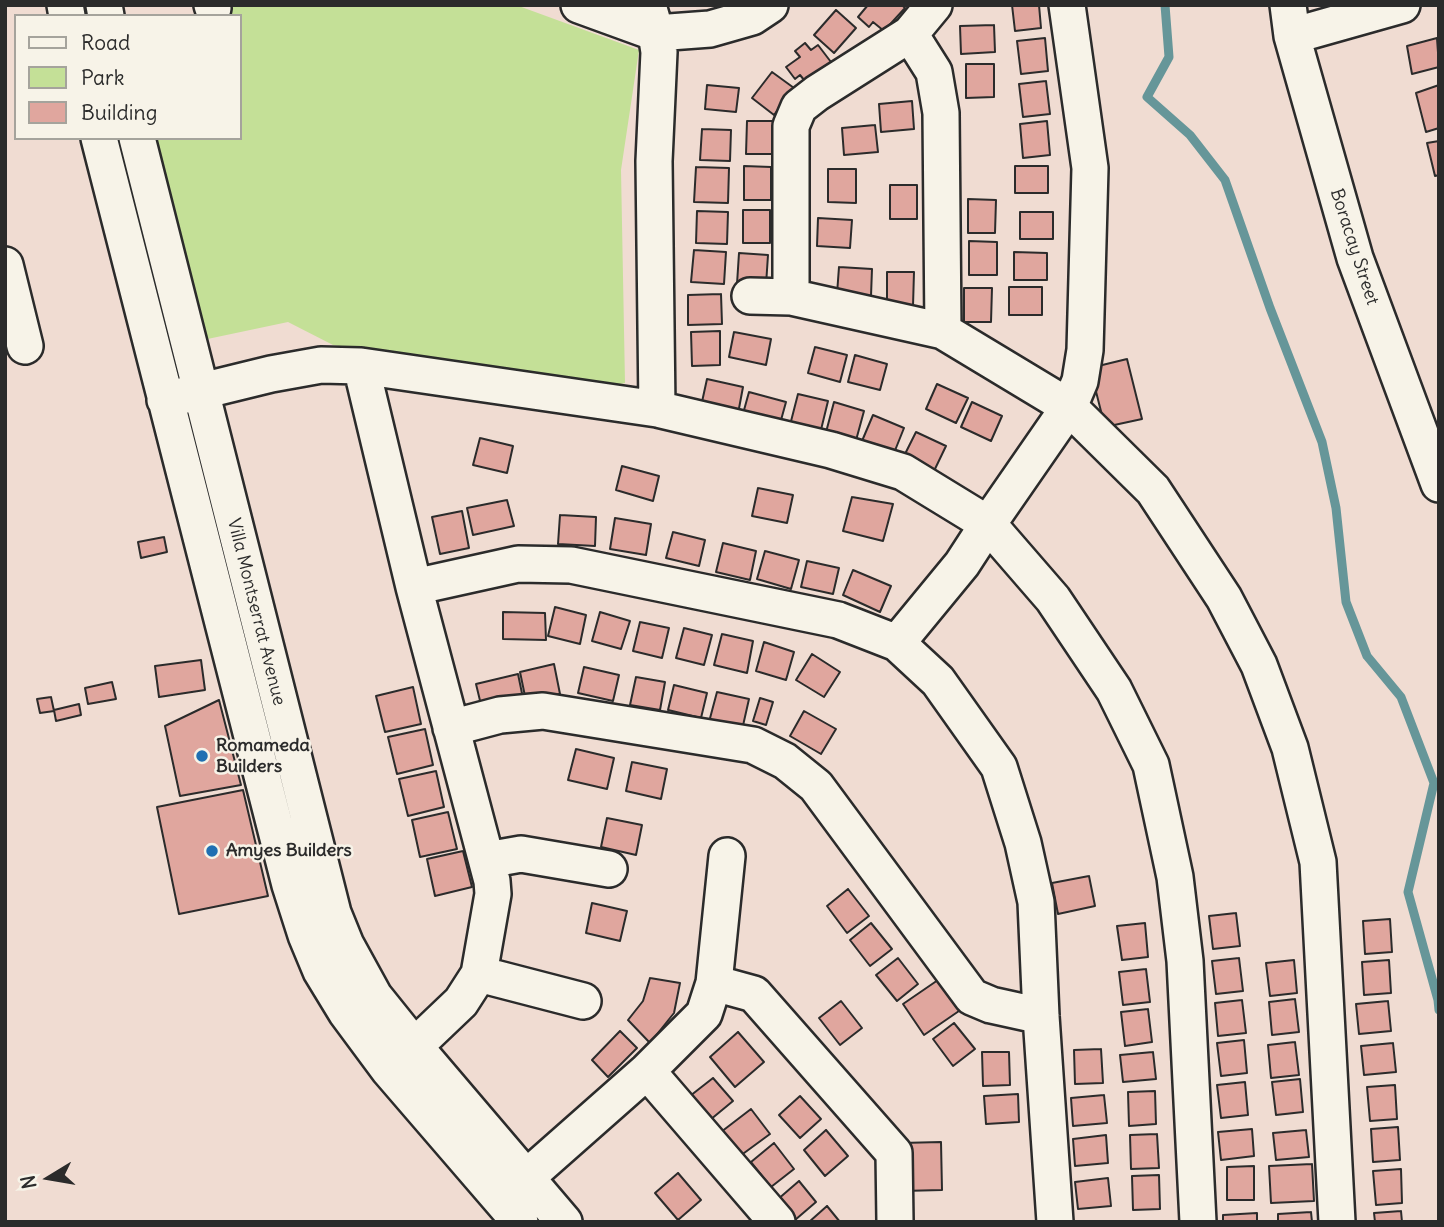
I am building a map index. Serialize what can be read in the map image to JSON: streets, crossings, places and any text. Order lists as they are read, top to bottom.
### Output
{
  "streets": {
    "street": ["Boracay Street", "Villa Montserrat Avenue"]
  },
  "places": ["Romameda Builders", "Amyes Builders"],
  "legend": ["Road", "Park", "Building"],
  "north": "left"
}
